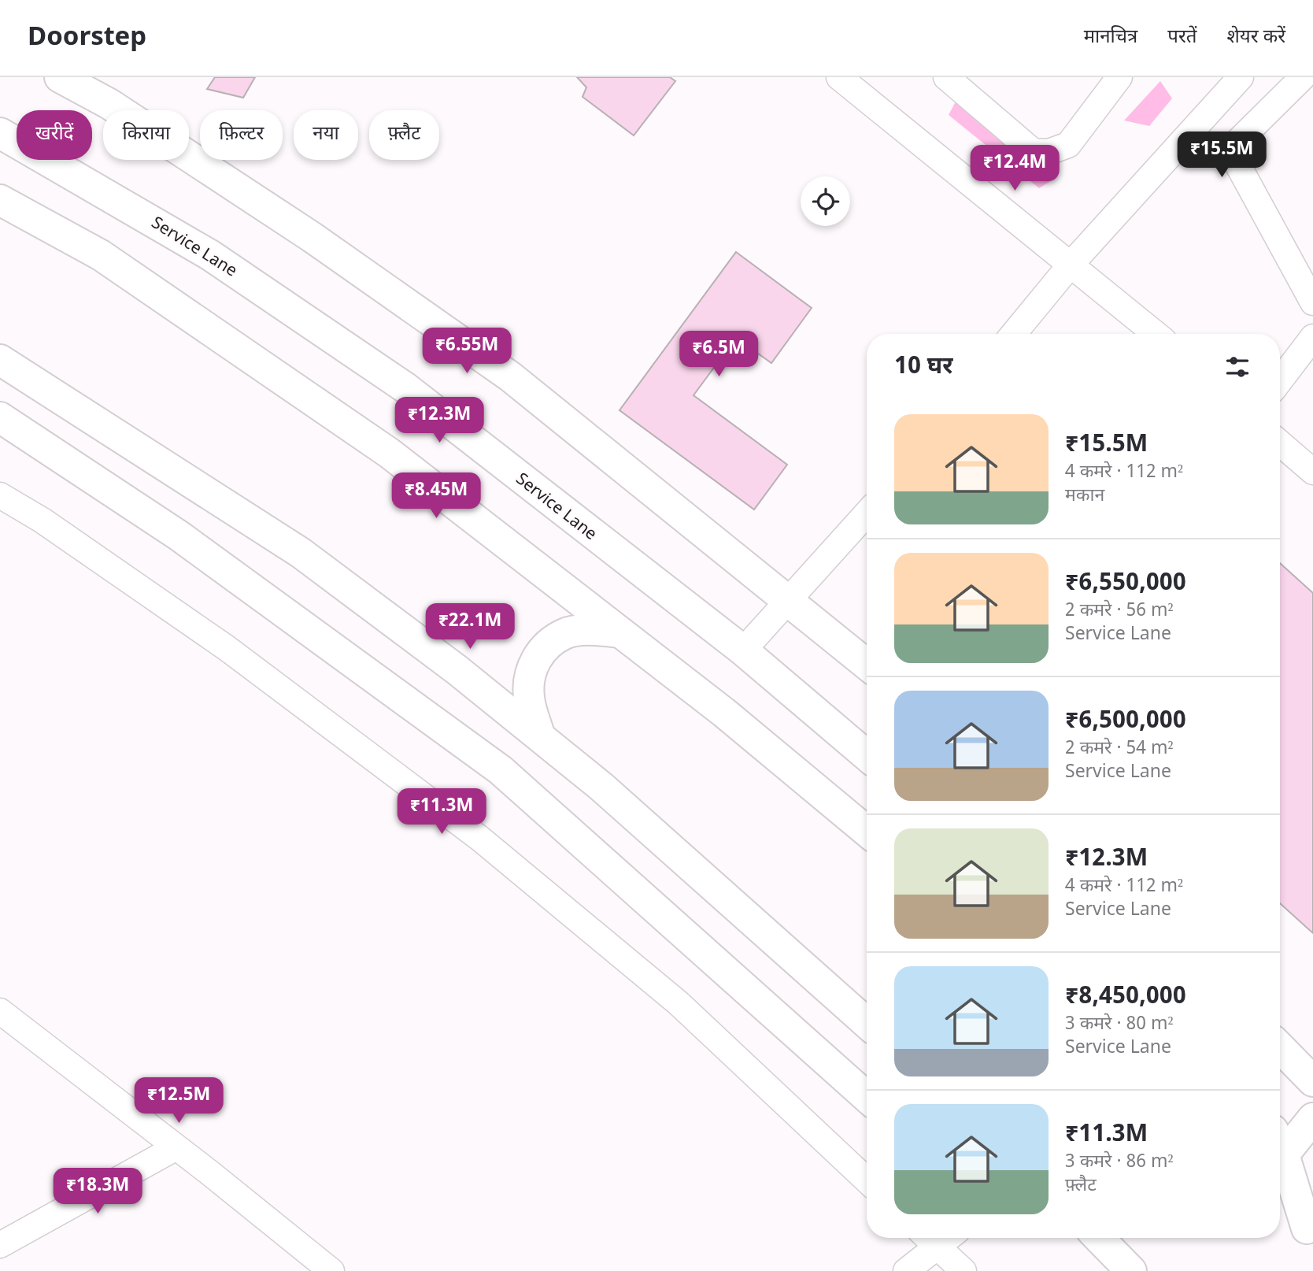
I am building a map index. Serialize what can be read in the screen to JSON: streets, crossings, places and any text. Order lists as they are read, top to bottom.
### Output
{
  "streets": {
    "street": ["Service Lane"]
  },
  "page": {
    "header": "Doorstep",
    "nav": ["मानचित्र", "परतें", "शेयर करें"],
    "chip": [
      "खरीदें",
      "किराया",
      "फ़िल्टर",
      "नया",
      "फ़्लैट"
    ],
    "price": [
      "₹15.5M",
      "₹12.4M",
      "₹6.55M",
      "₹6.5M",
      "₹12.3M",
      "₹8.45M",
      "₹22.1M",
      "₹11.3M",
      "₹12.5M",
      "₹18.3M"
    ],
    "heading": "10 घर",
    "list": [
      {
        "name": "₹15.5M",
        "note": "4 कमरे · 112 m² · मकान"
      },
      {
        "name": "₹6,550,000",
        "note": "2 कमरे · 56 m² · Service Lane"
      },
      {
        "name": "₹6,500,000",
        "note": "2 कमरे · 54 m² · Service Lane"
      },
      {
        "name": "₹12.3M",
        "note": "4 कमरे · 112 m² · Service Lane"
      },
      {
        "name": "₹8,450,000",
        "note": "3 कमरे · 80 m² · Service Lane"
      },
      {
        "name": "₹11.3M",
        "note": "3 कमरे · 86 m² · फ़्लैट"
      }
    ]
  }
}
